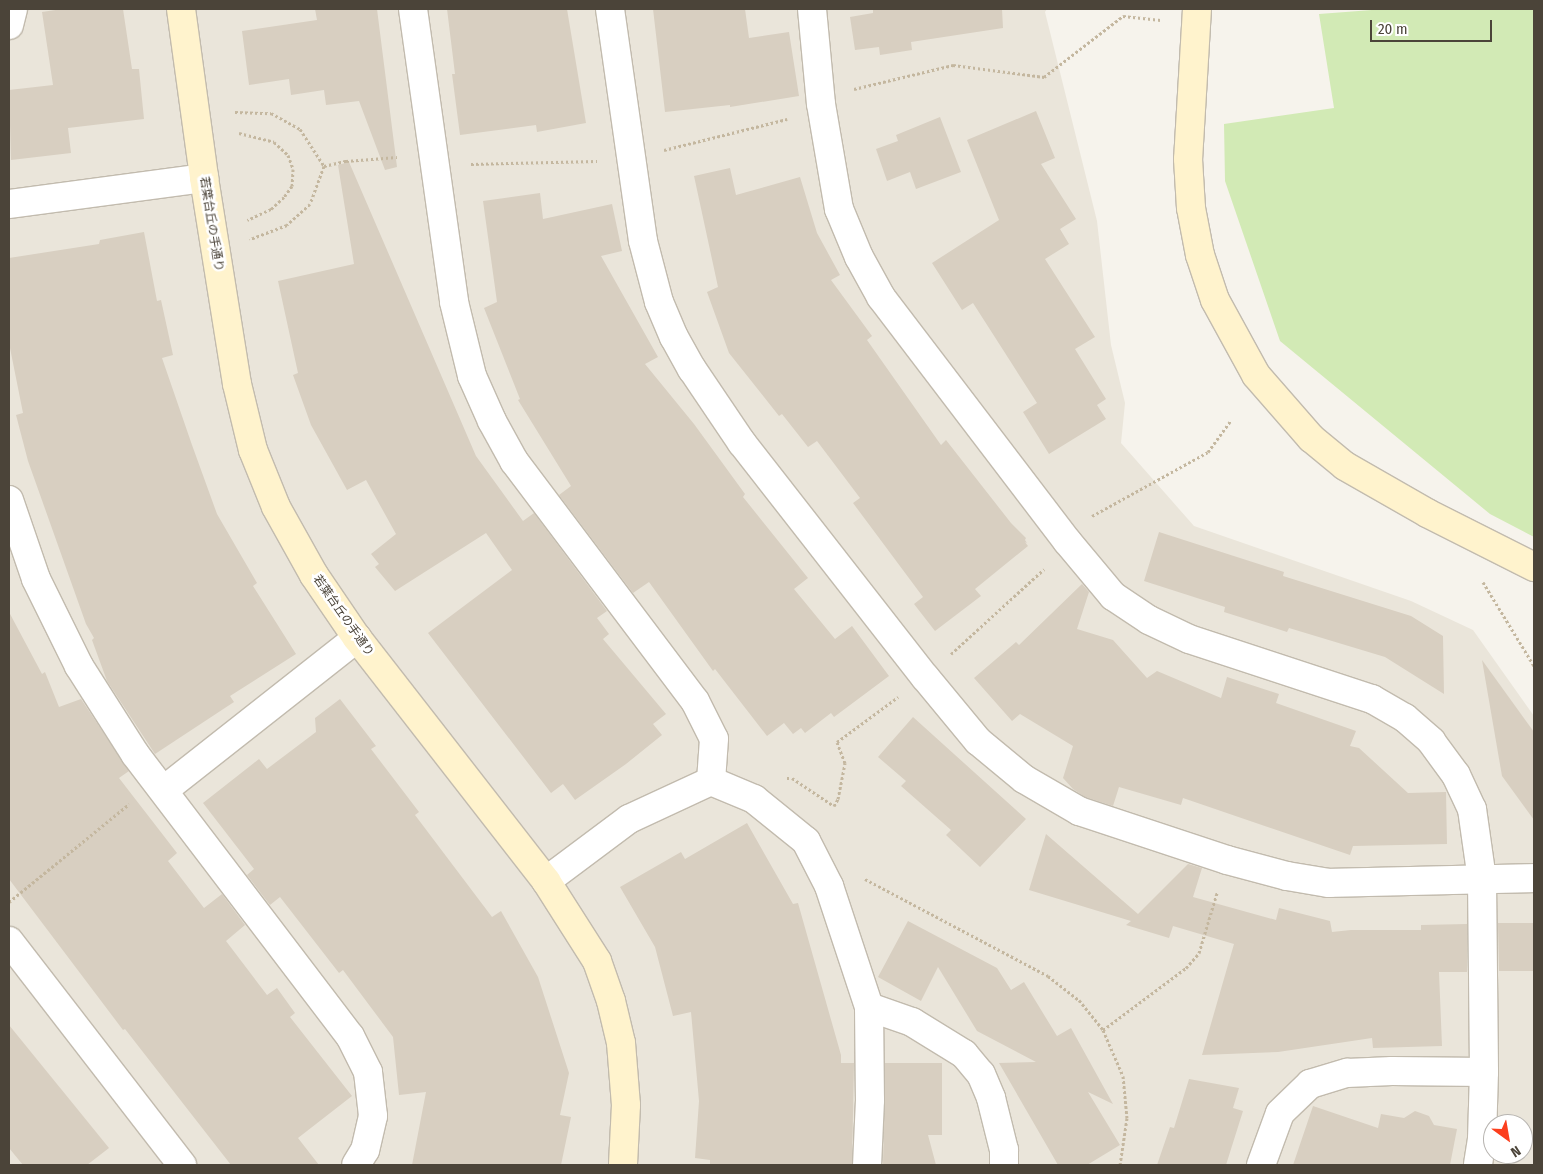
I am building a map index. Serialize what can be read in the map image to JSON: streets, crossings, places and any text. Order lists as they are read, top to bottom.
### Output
{
  "streets": {
    "street": ["若葉台丘の手通り"]
  },
  "scale_bar": "20 m",
  "north": "bottom right"
}
